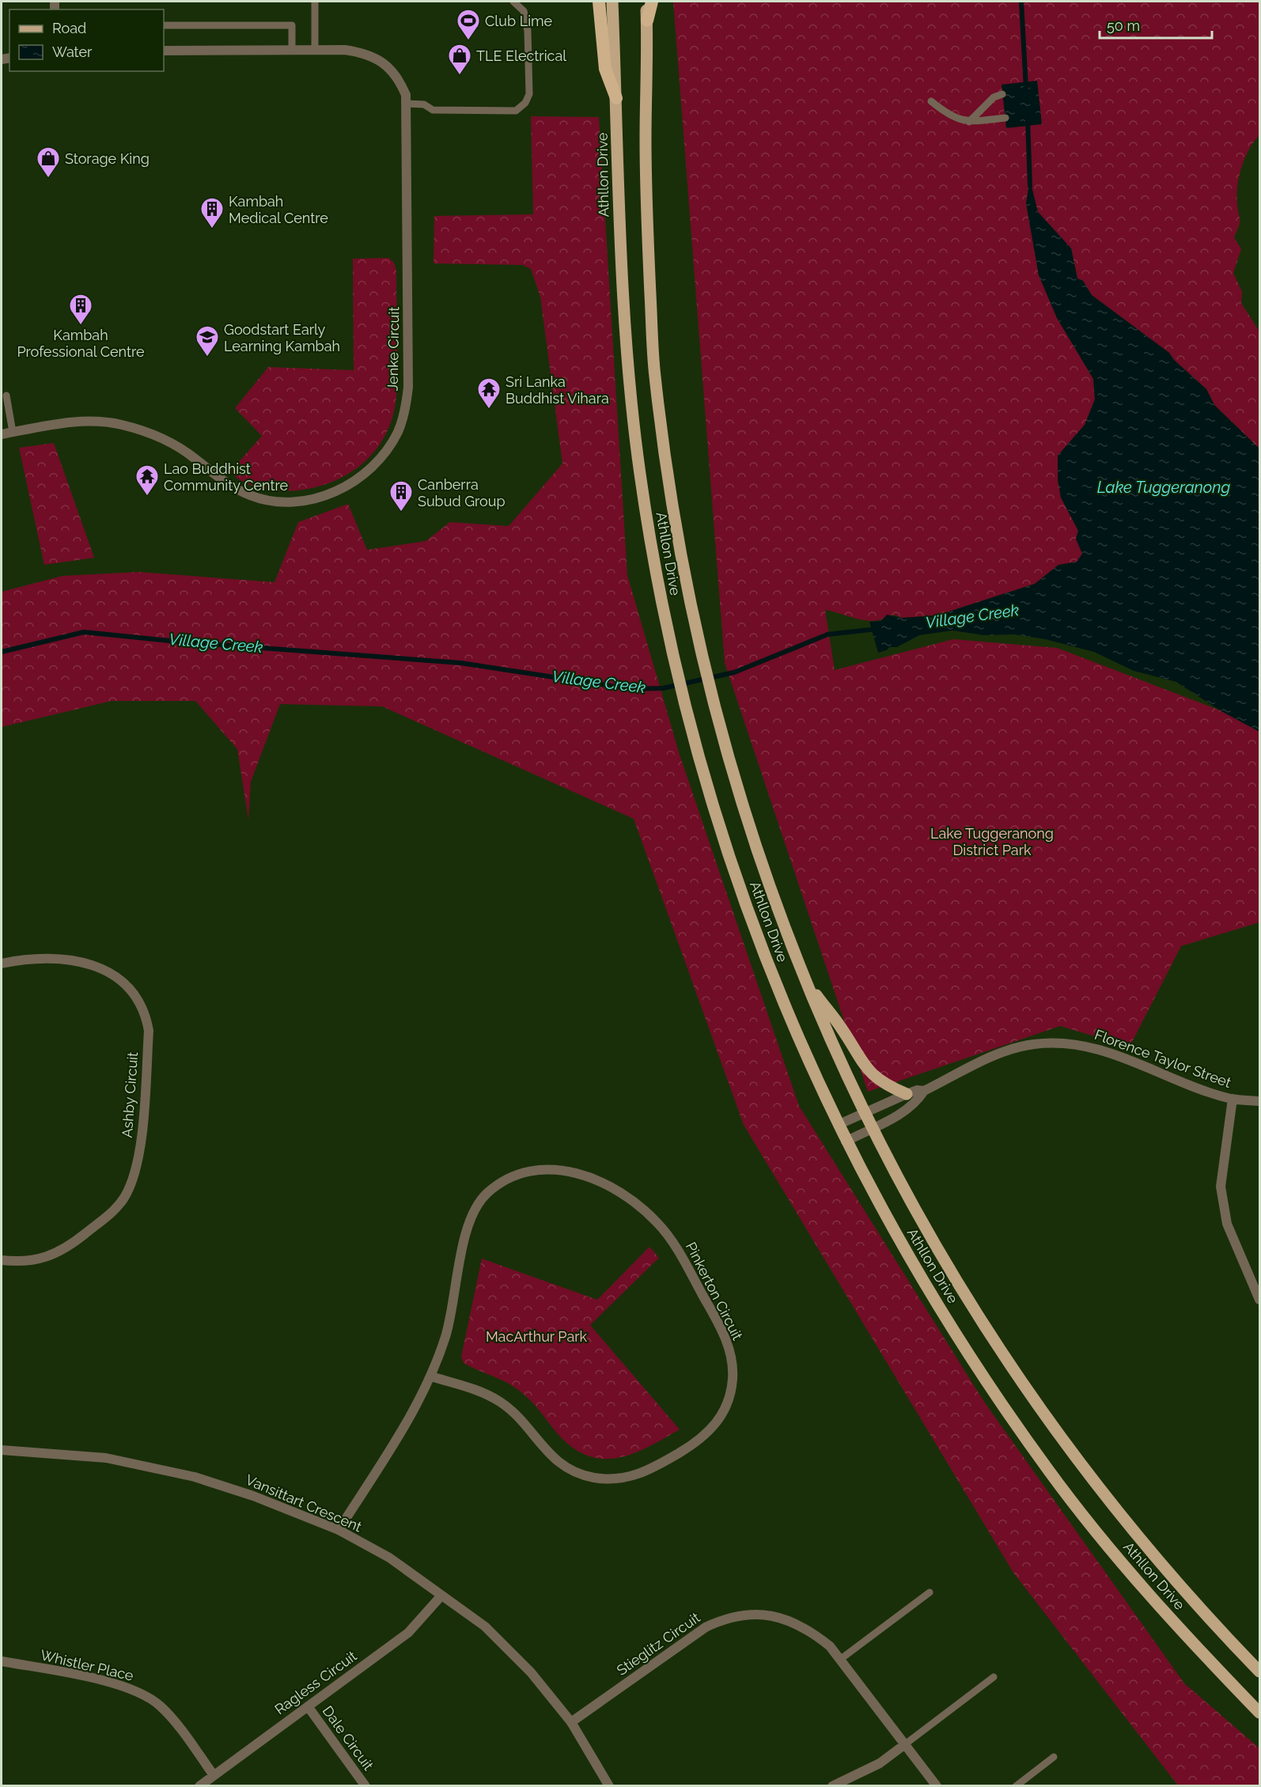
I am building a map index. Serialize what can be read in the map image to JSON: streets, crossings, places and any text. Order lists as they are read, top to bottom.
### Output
{
  "streets": {
    "main road": ["Athllon Drive"],
    "street": [
      "Jenke Circuit",
      "Florence Taylor Street",
      "Ashby Circuit",
      "Pinkerton Circuit",
      "Vansittart Crescent",
      "Stieglitz Circuit",
      "Whistler Place",
      "Ragless Circuit",
      "Dale Circuit"
    ]
  },
  "crossings": [
    ["Athllon Drive", "Florence Taylor Street"],
    ["Pinkerton Circuit", "Vansittart Crescent"],
    ["Vansittart Crescent", "Stieglitz Circuit"],
    ["Vansittart Crescent", "Ragless Circuit"],
    ["Whistler Place", "Ragless Circuit"],
    ["Ragless Circuit", "Dale Circuit"]
  ],
  "water": ["Lake Tuggeranong", "Village Creek"],
  "parks": ["Lake Tuggeranong District Park", "MacArthur Park"],
  "places": {
    "sports": ["Club Lime"],
    "shop": ["TLE Electrical", "Storage King"],
    "building": ["Kambah Medical Centre", "Kambah Professional Centre", "Canberra Subud Group"],
    "school or university": ["Goodstart Early Learning Kambah"],
    "temple": ["Sri Lanka Buddhist Vihara", "Lao Buddhist Community Centre"]
  },
  "legend": ["Road", "Water"],
  "scale_bar": "50 m"
}
